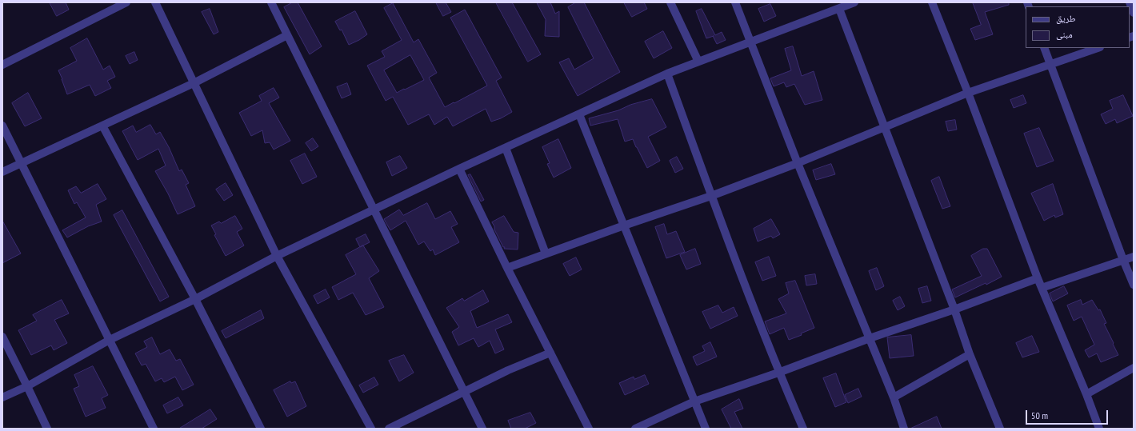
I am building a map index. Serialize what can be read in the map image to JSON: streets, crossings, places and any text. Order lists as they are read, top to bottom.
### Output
{
  "legend": ["طريق", "مبنى"],
  "scale_bar": "50 m"
}
